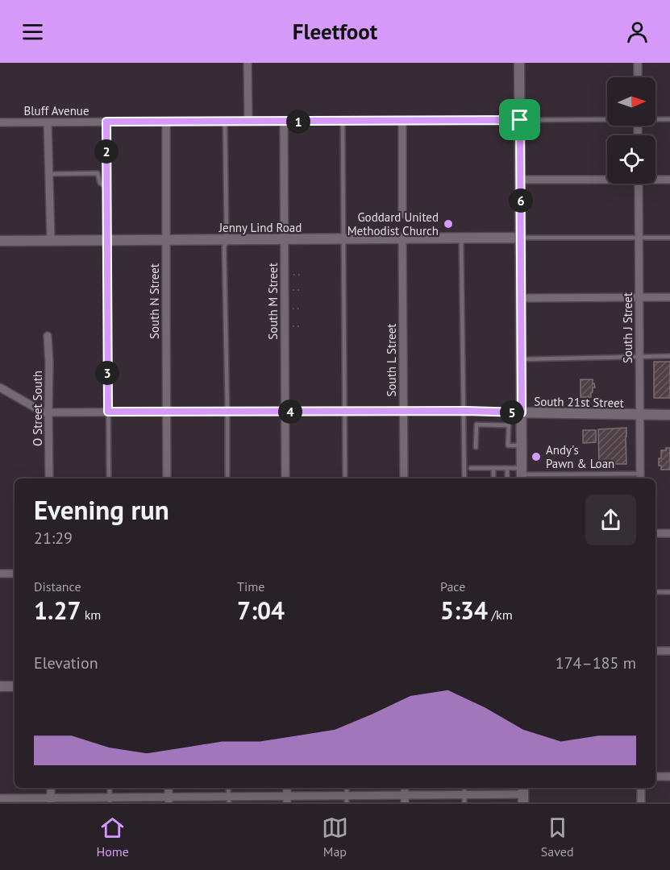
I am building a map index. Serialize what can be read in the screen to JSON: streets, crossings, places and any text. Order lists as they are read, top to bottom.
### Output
{
  "streets": {
    "street": [
      "Bluff Avenue",
      "Jenny Lind Road",
      "South N Street",
      "South M Street",
      "South J Street",
      "South L Street",
      "South 21st Street",
      "O Street South"
    ]
  },
  "crossings": [
    ["Bluff Avenue", "South N Street"],
    ["Bluff Avenue", "South M Street"],
    ["Jenny Lind Road", "South N Street"],
    ["Jenny Lind Road", "South M Street"],
    ["Jenny Lind Road", "South L Street"],
    ["South N Street", "South 21st Street"],
    ["South M Street", "South 21st Street"],
    ["South J Street", "South 21st Street"],
    ["South L Street", "South 21st Street"],
    ["South 21st Street", "O Street South"]
  ],
  "places": ["Goddard United Methodist Church", "Andy's Pawn & Loan"],
  "north": "right",
  "page": {
    "header": "Fleetfoot",
    "pins": [
      "1",
      "2",
      "6",
      "3",
      "4",
      "5"
    ],
    "heading": ["Evening run", "21:29"],
    "stats": [
      ["Distance", "1.27 km"],
      ["Time", "7:04"],
      ["Pace", "5:34 /km"]
    ],
    "chart": ["Elevation", "174–185 m"],
    "tabs": ["Home", "Map", "Saved"]
  }
}
